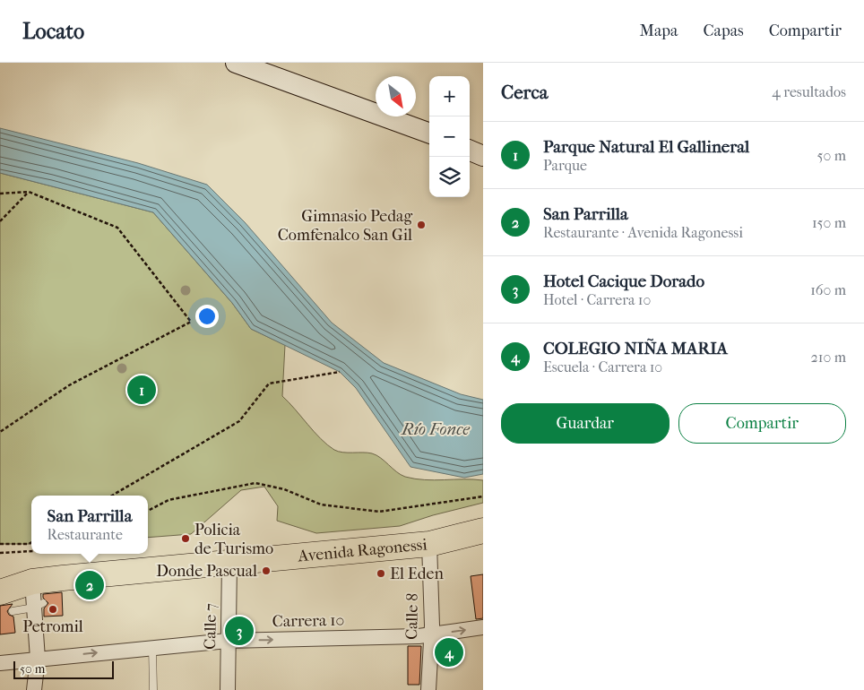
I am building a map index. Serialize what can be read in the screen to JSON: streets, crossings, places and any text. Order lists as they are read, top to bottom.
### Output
{
  "streets": {
    "highway": ["Avenida Ragonessi"],
    "street": ["Calle 8", "Carrera 10", "Calle 7"]
  },
  "crossings": [
    ["Avenida Ragonessi", "Calle 8"],
    ["Avenida Ragonessi", "Calle 7"],
    ["Calle 8", "Carrera 10"],
    ["Carrera 10", "Calle 7"]
  ],
  "one_way": ["Carrera 10"],
  "water": ["Río Fonce"],
  "places": [
    "Gimnasio Pedag Comfenalco San Gil",
    "Policia de Turismo",
    "Donde Pascual",
    "El Eden",
    "Petromil"
  ],
  "scale_bar": "50 m",
  "north": "bottom right",
  "page": {
    "header": "Locato",
    "nav": ["Mapa", "Capas", "Compartir"],
    "heading": ["Cerca", "4 resultados"],
    "map_buttons": ["+", "−"],
    "list": [
      {
        "mark": "1",
        "name": "Parque Natural El Gallineral",
        "note": "Parque",
        "value": "50 m"
      },
      {
        "mark": "2",
        "name": "San Parrilla",
        "note": "Restaurante · Avenida Ragonessi",
        "value": "150 m"
      },
      {
        "mark": "3",
        "name": "Hotel Cacique Dorado",
        "note": "Hotel · Carrera 10",
        "value": "160 m"
      },
      {
        "mark": "4",
        "name": "COLEGIO NIÑA MARIA",
        "note": "Escuela · Carrera 10",
        "value": "210 m"
      }
    ],
    "pins": [
      "1",
      "2",
      "3",
      "4"
    ],
    "buttons": ["Guardar", "Compartir"],
    "popup": ["San Parrilla", "Restaurante"],
    "scale": "50 m"
  }
}
